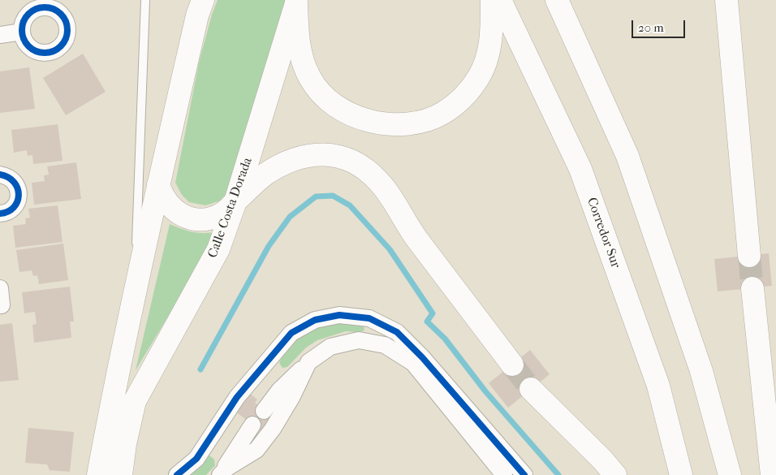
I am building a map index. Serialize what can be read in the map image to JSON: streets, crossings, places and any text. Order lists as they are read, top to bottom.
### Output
{
  "streets": {
    "main road": ["Calle Costa Dorada", "Corredor Sur"]
  },
  "scale_bar": "20 m"
}
